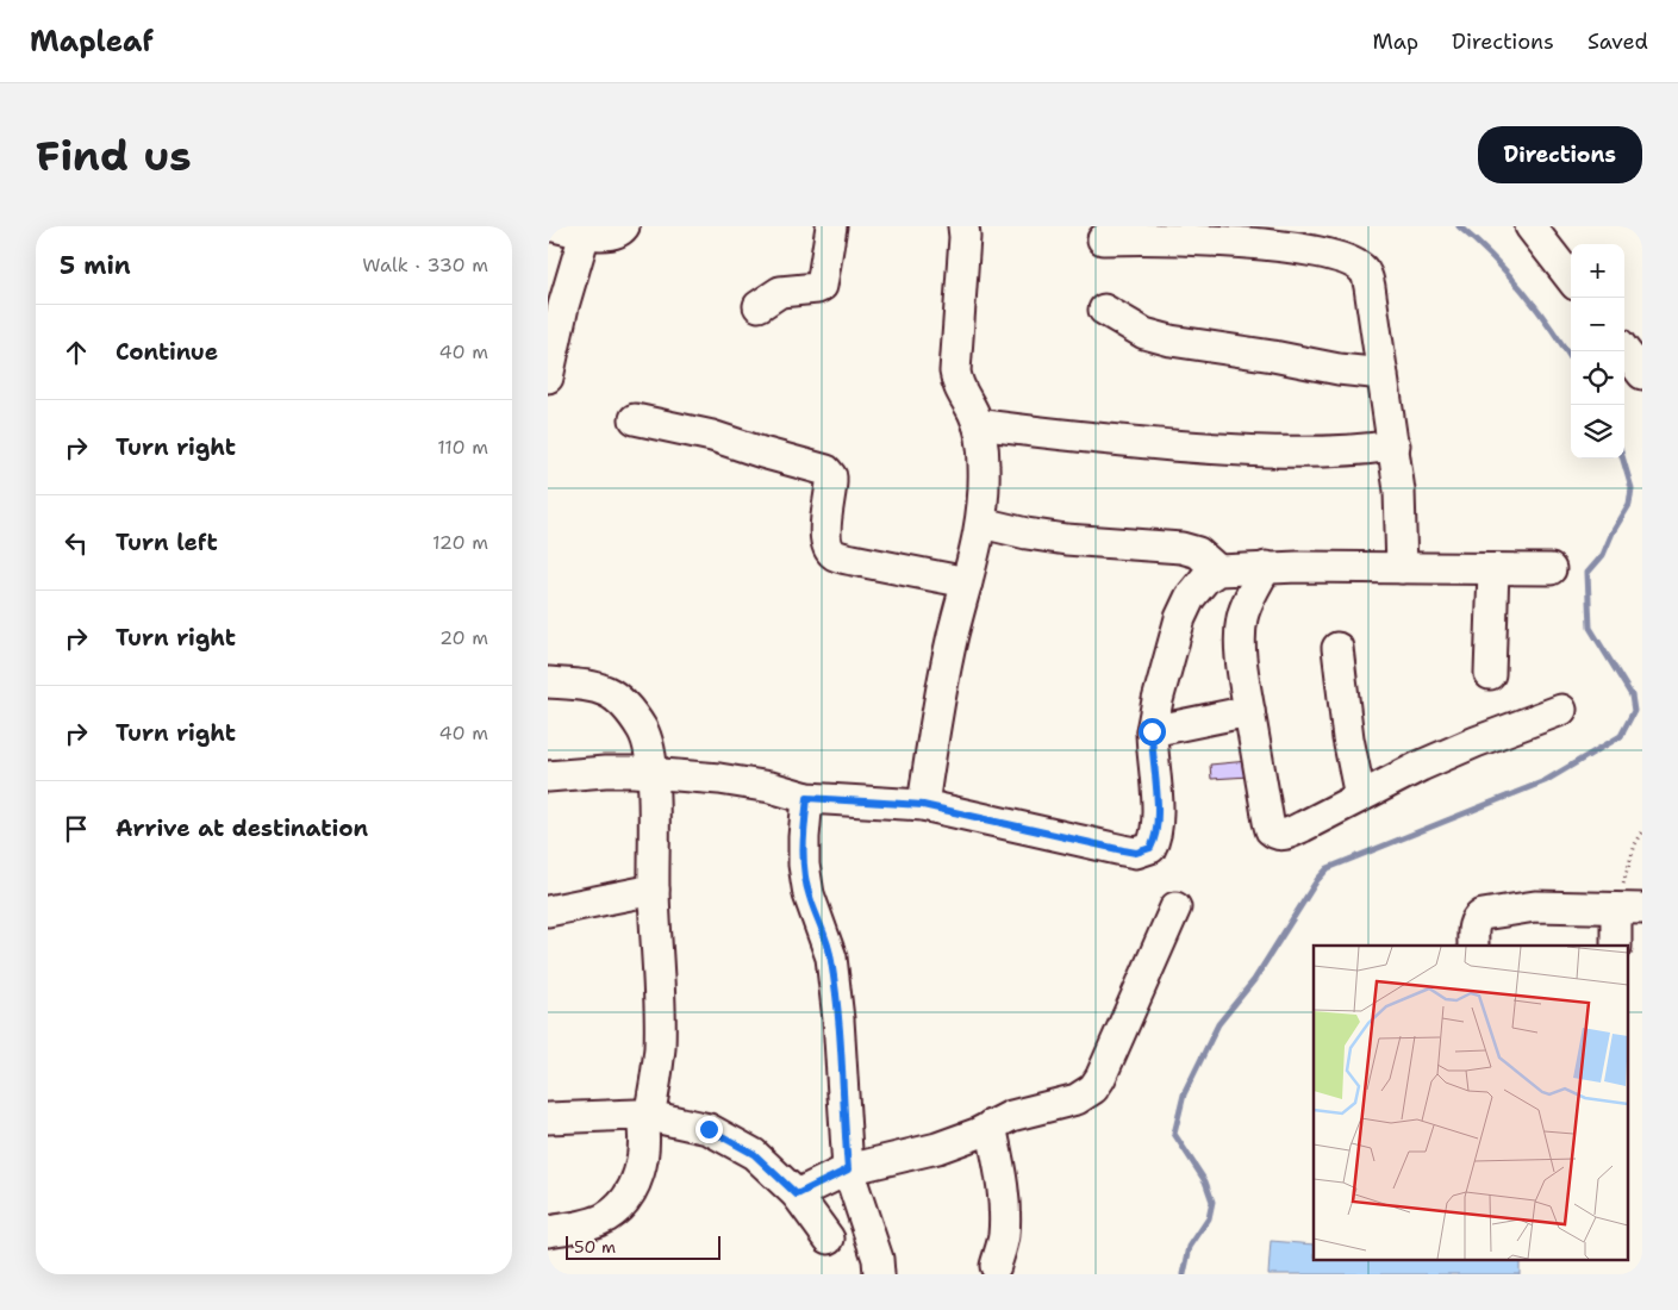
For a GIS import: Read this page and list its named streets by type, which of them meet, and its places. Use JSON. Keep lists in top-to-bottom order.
{
  "scale_bar": "50 m",
  "page": {
    "header": "Mapleaf",
    "nav": ["Map", "Directions", "Saved"],
    "buttons": "Directions",
    "title": "Find us",
    "heading": ["5 min", "Walk · 330 m"],
    "map_buttons": ["+", "−"],
    "list": [
      ["Continue", "40 m"],
      ["Turn right", "110 m"],
      ["Turn left", "120 m"],
      ["Turn right", "20 m"],
      ["Turn right", "40 m"],
      "Arrive at destination"
    ],
    "scale": "50 m"
  }
}
